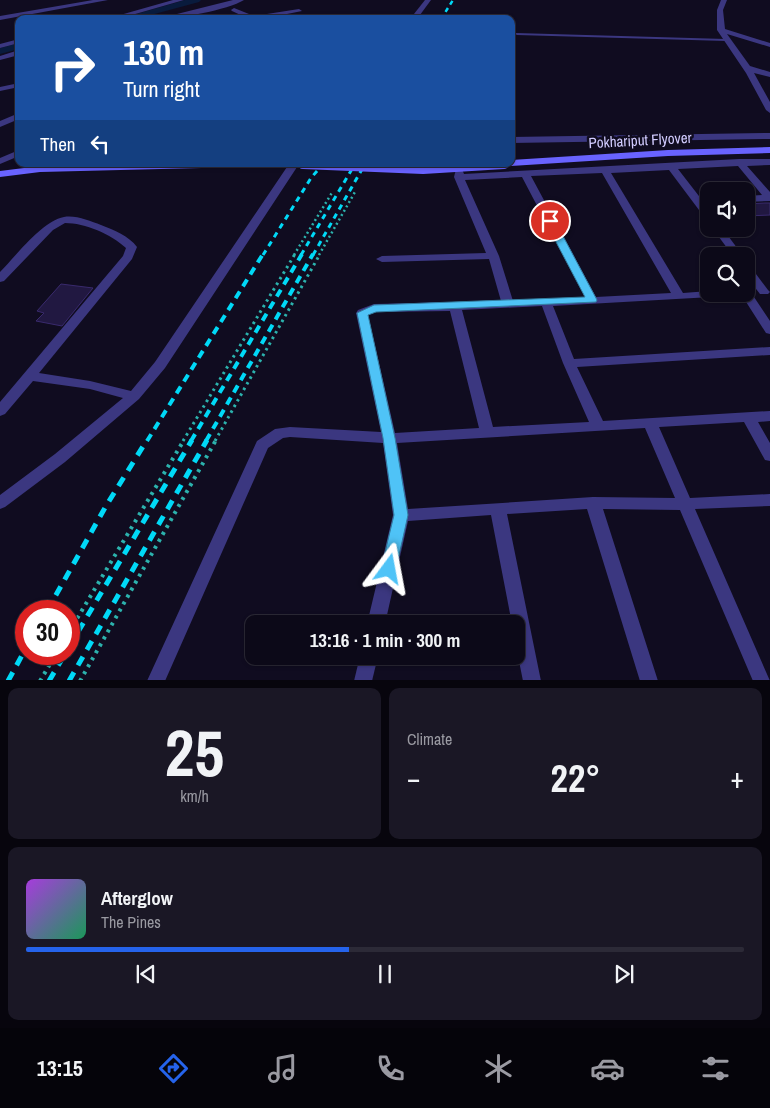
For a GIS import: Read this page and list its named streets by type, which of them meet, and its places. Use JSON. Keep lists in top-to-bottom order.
{
  "streets": {
    "main road": ["Pokhariput Flyover"]
  },
  "page": {
    "turn": ["130 m", "Turn right"],
    "then": "Then",
    "limit": "30",
    "trip": "13:16 · 1 min · 300 m",
    "tile": [
      ["25", "km/h"],
      "Climate"
    ],
    "heat": ["−", "22°", "+"],
    "song": ["Afterglow", "The Pines"],
    "tabs": "13:15"
  }
}
